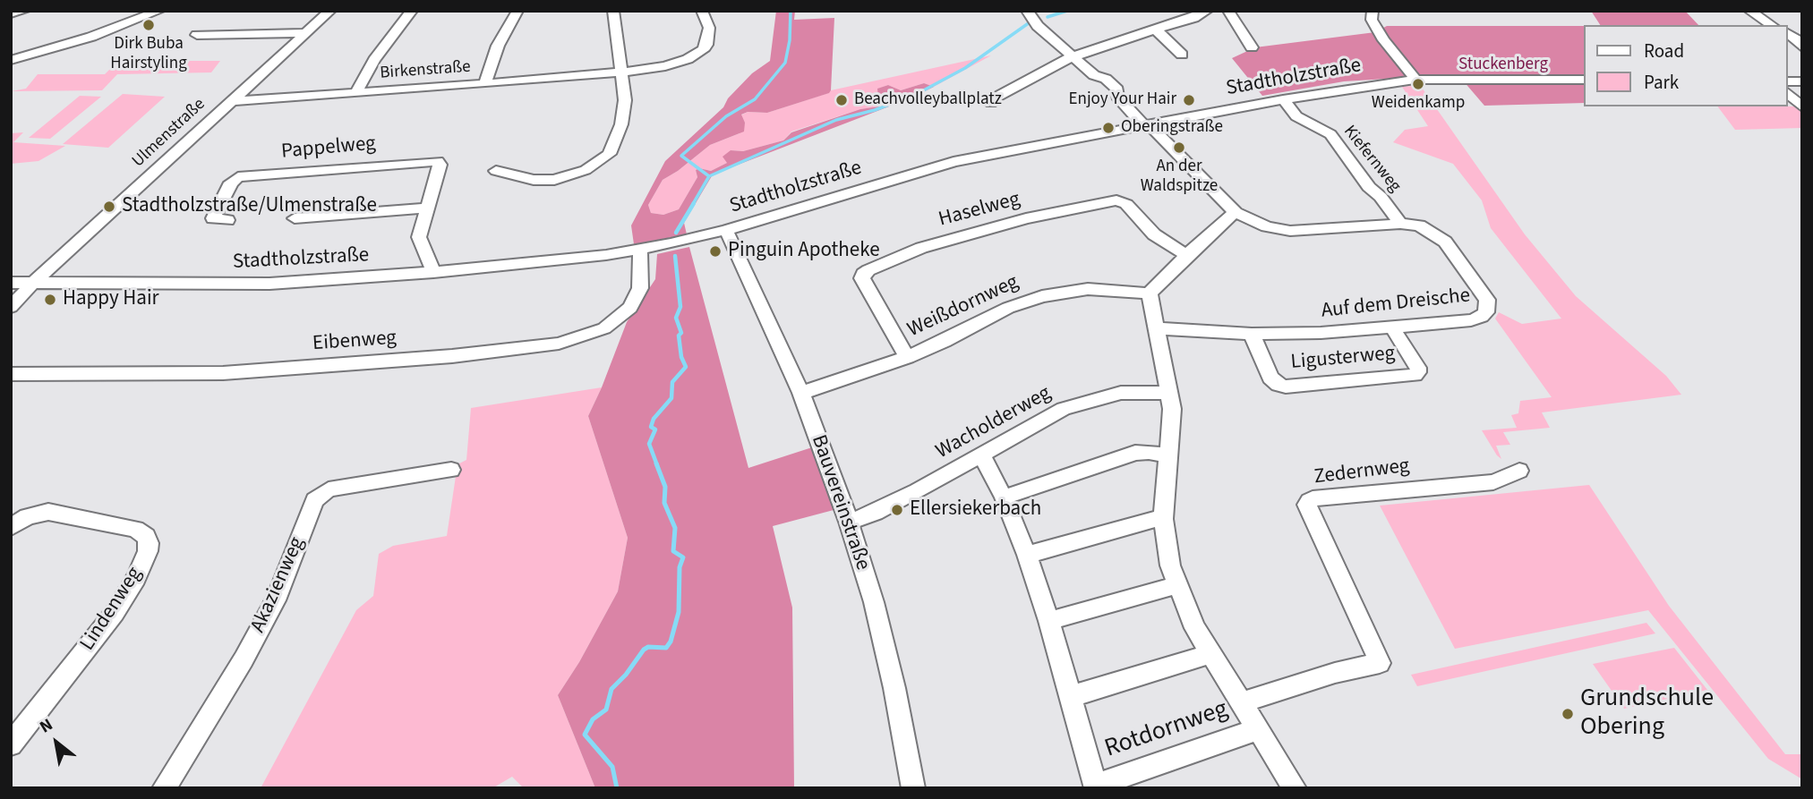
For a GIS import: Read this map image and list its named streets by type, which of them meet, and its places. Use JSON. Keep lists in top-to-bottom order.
{
  "streets": {
    "street": [
      "Birkenstraße",
      "Stadtholzstraße",
      "Ulmenstraße",
      "Pappelweg",
      "Kiefernweg",
      "Haselweg",
      "Auf dem Dreische",
      "Weißdornweg",
      "Eibenweg",
      "Ligusterweg",
      "Wacholderweg",
      "Zedernweg",
      "Bauvereinstraße",
      "Akazienweg",
      "Lindenweg",
      "Rotdornweg"
    ]
  },
  "crossings": [
    ["Birkenstraße", "Ulmenstraße"],
    ["Stadtholzstraße", "Ulmenstraße"],
    ["Stadtholzstraße", "Pappelweg"],
    ["Stadtholzstraße", "Kiefernweg"],
    ["Stadtholzstraße", "Eibenweg"],
    ["Stadtholzstraße", "Bauvereinstraße"],
    ["Kiefernweg", "Auf dem Dreische"],
    ["Haselweg", "Weißdornweg"],
    ["Auf dem Dreische", "Ligusterweg"],
    ["Weißdornweg", "Bauvereinstraße"],
    ["Wacholderweg", "Bauvereinstraße"],
    ["Wacholderweg", "Rotdornweg"]
  ],
  "parks": ["Stuckenberg"],
  "places": [
    "Dirk Buba Hairstyling",
    "Weidenkamp",
    "Beachvolleyballplatz",
    "Enjoy Your Hair",
    "Oberingstraße",
    "An der Waldspitze",
    "Stadtholzstraße/Ulmenstraße",
    "Pinguin Apotheke",
    "Happy Hair",
    "Ellersiekerbach",
    "Grundschule Obering"
  ],
  "legend": ["Road", "Park"],
  "north": "top left"
}
